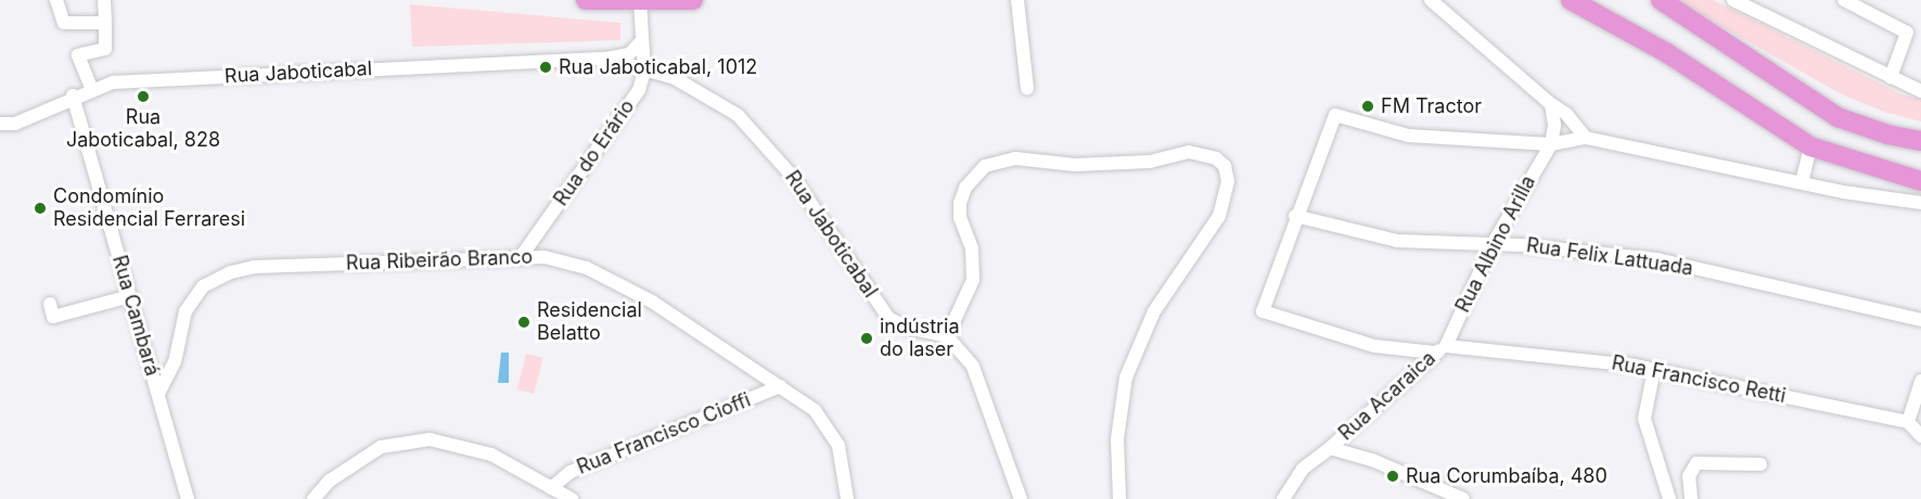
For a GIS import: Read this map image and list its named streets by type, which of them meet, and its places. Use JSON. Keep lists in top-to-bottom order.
{
  "streets": {
    "street": [
      "Rua Jaboticabal",
      "Rua do Erário",
      "Rua Albino Arilla",
      "Rua Felix Lattuada",
      "Rua Ribeirão Branco",
      "Rua Cambará",
      "Rua Francisco Retti",
      "Rua Acaraica",
      "Rua Francisco Cioffi"
    ]
  },
  "crossings": [
    ["Rua Jaboticabal", "Rua do Erário"],
    ["Rua Jaboticabal", "Rua Cambará"],
    ["Rua do Erário", "Rua Ribeirão Branco"],
    ["Rua Albino Arilla", "Rua Felix Lattuada"],
    ["Rua Albino Arilla", "Rua Francisco Retti"],
    ["Rua Albino Arilla", "Rua Acaraica"],
    ["Rua Felix Lattuada", "Rua Francisco Retti"],
    ["Rua Ribeirão Branco", "Rua Cambará"],
    ["Rua Ribeirão Branco", "Rua Francisco Cioffi"],
    ["Rua Francisco Retti", "Rua Acaraica"]
  ],
  "places": [
    "Rua Jaboticabal, 1012",
    "Rua Jaboticabal, 828",
    "FM Tractor",
    "Condomínio Residencial Ferraresi",
    "Residencial Belatto",
    "indústria do laser",
    "Rua Corumbaíba, 480"
  ]
}
